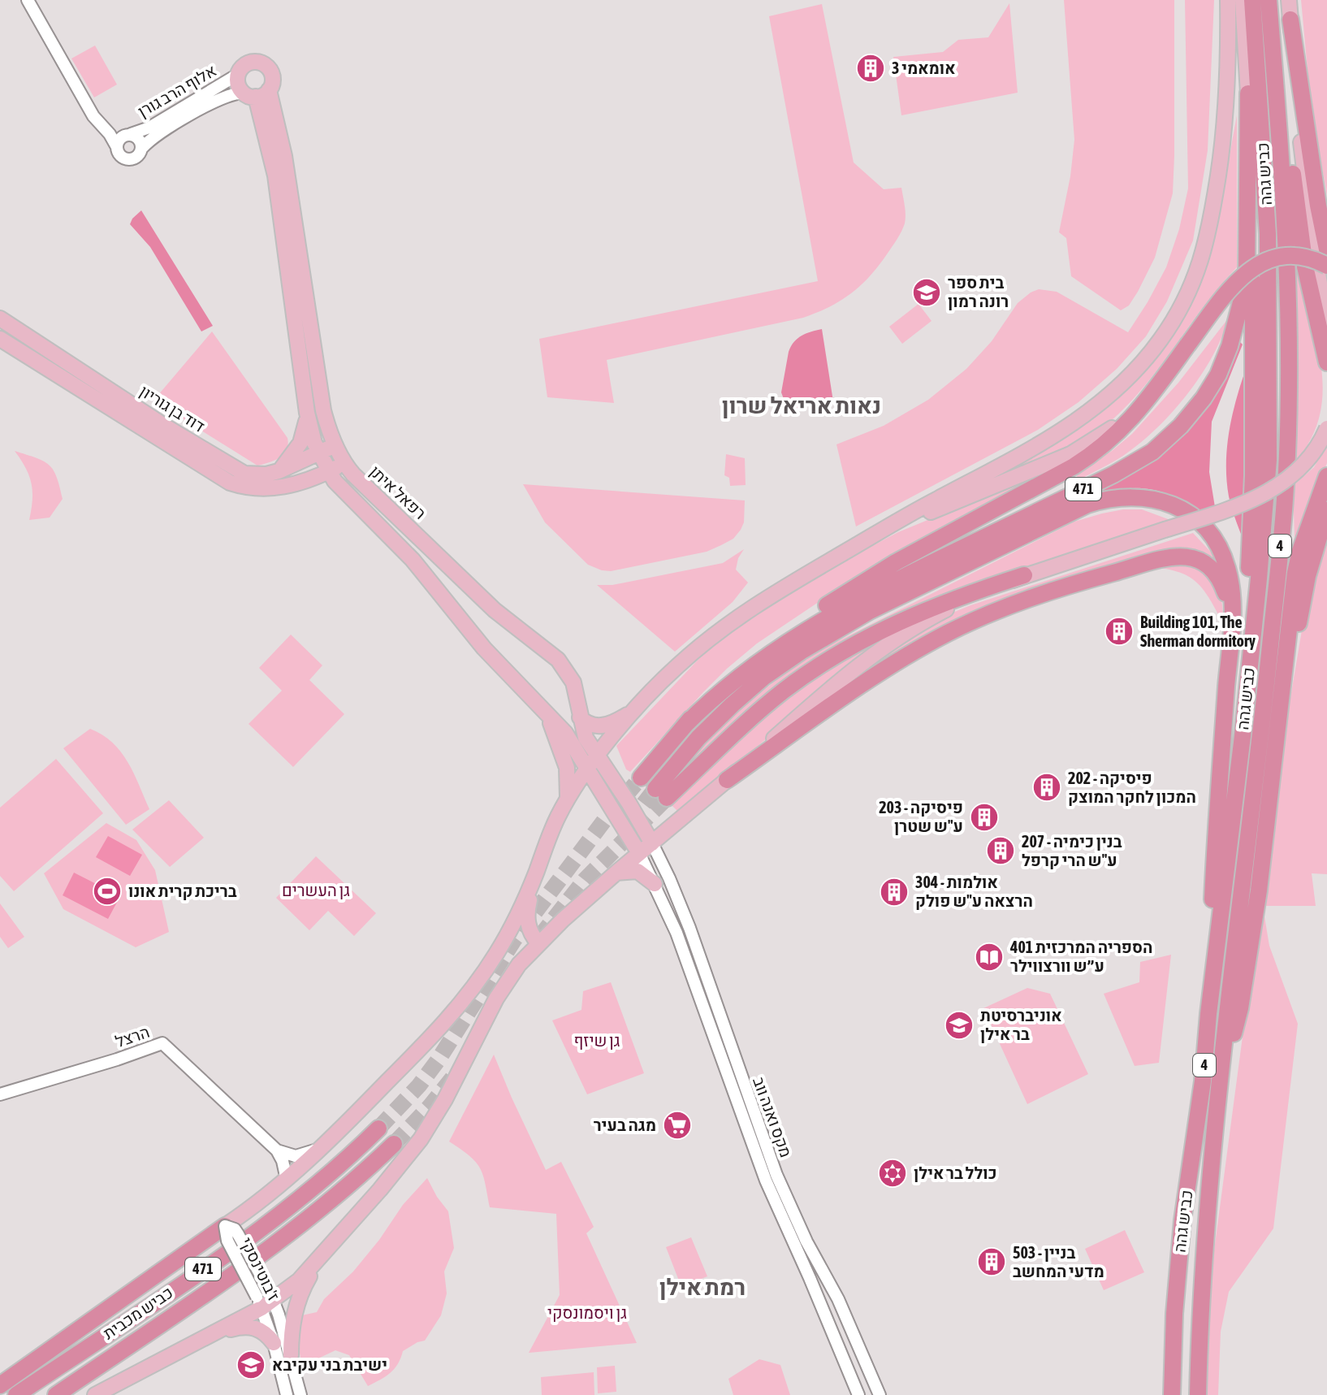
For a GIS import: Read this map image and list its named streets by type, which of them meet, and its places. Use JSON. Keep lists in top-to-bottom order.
{
  "streets": {
    "highway": [
      "כביש גהה",
      "471",
      "4",
      "כביש מכבית"
    ],
    "main road": ["דוד בן גוריון", "רפאל איתן"],
    "street": [
      "אלוף הרב גורן",
      "הרצל",
      "מקס ואנה ווב",
      "ז'בוטינסקי"
    ]
  },
  "crossings": [
    ["אלוף הרב גורן", "רפאל איתן"],
    ["דוד בן גוריון", "רפאל איתן"],
    ["רפאל איתן", "מקס ואנה ווב"]
  ],
  "districts": ["נאות אריאל שרון", "רמת אילן"],
  "parks": ["גן העשרים", "גן שיזף", "גן ויסמונסקי"],
  "places": {
    "building": [
      "אומאמי 3",
      "Building 101, The Sherman dormitory",
      "202 - פיסיקה המכון לחקר המוצק",
      "203 - פיסיקה ע\"ש שטרן",
      "207 - בנין כימיה ע\"ש הרי קרפל",
      "304 - אולמות הרצאה ע\"ש פולק",
      "503 - בניין מדעי המחשב"
    ],
    "school or university": ["בית ספר רונה רמון", "אוניברסיטת בר אילן", "ישיבת בני עקיבא"],
    "sports": ["בריכת קרית אונו"],
    "library": ["401 הספריה המרכזית ע״ש וורצווילר"],
    "supermarket": ["מגה בעיר"],
    "synagogue": ["כולל בר אילן"]
  }
}
